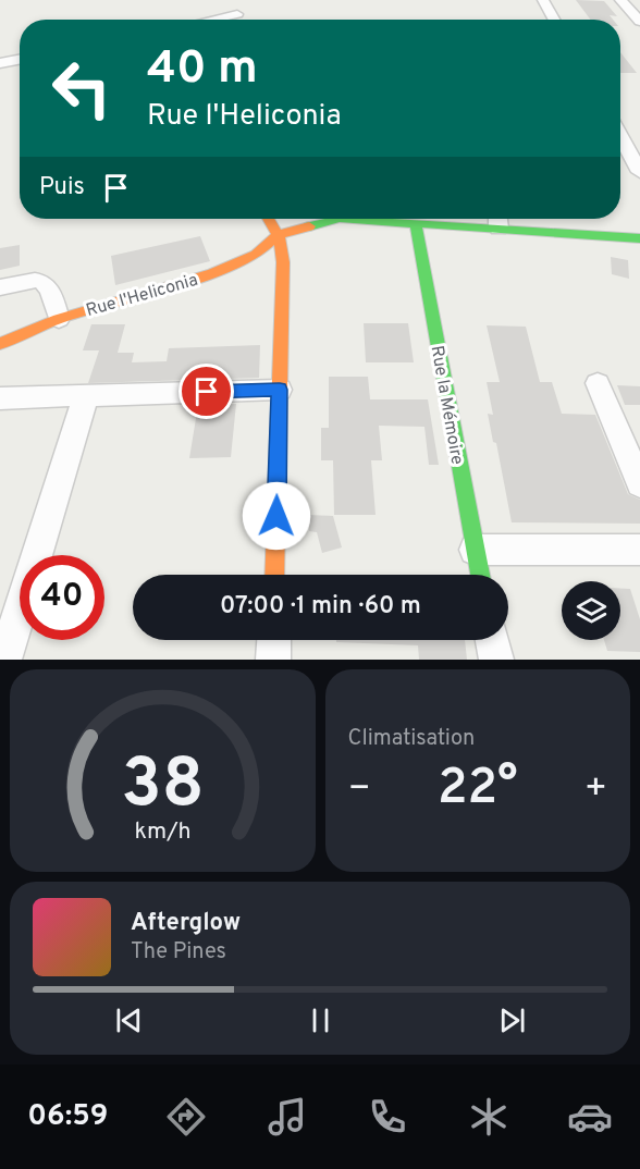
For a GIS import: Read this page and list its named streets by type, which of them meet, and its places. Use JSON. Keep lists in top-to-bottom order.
{
  "streets": {
    "street": ["Rue l'Heliconia", "Rue la Mémoire"]
  },
  "page": {
    "turn": ["40 m", "Rue l'Heliconia"],
    "then": "Puis",
    "limit": "40",
    "trip": "07:00 · 1 min · 60 m",
    "tile": "Climatisation",
    "heat": ["−", "22°", "+"],
    "song": ["Afterglow", "The Pines"],
    "tabs": "06:59",
    "gauge": ["38", "km/h"]
  }
}
